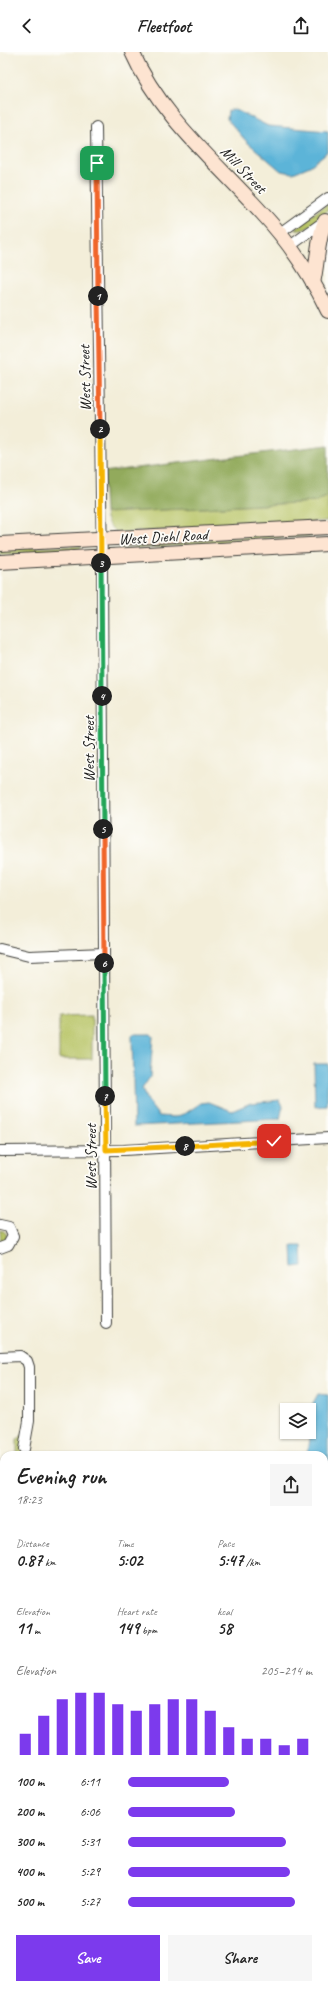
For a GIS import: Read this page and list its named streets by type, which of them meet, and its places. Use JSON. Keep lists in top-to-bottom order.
{
  "streets": {
    "street": ["Mill Street", "West Street", "West Diehl Road"]
  },
  "crossings": [
    ["West Street", "West Diehl Road"]
  ],
  "page": {
    "header": "Fleetfoot",
    "pins": [
      "1",
      "2",
      "3",
      "4",
      "5",
      "6",
      "7",
      "8"
    ],
    "heading": ["Evening run", "18:23"],
    "stats": [
      ["Distance", "0.87 km"],
      ["Time", "5:02"],
      ["Pace", "5:47 /km"],
      ["Elevation", "11 m"],
      ["Heart rate", "149 bpm"],
      ["kcal", "58"]
    ],
    "chart": ["Elevation", "205–214 m"],
    "list": [
      {
        "name": "100 m",
        "note": "6:11"
      },
      {
        "name": "200 m",
        "note": "6:06"
      },
      {
        "name": "300 m",
        "note": "5:31"
      },
      {
        "name": "400 m",
        "note": "5:29"
      },
      {
        "name": "500 m",
        "note": "5:27"
      }
    ],
    "buttons": ["Save", "Share"]
  }
}
